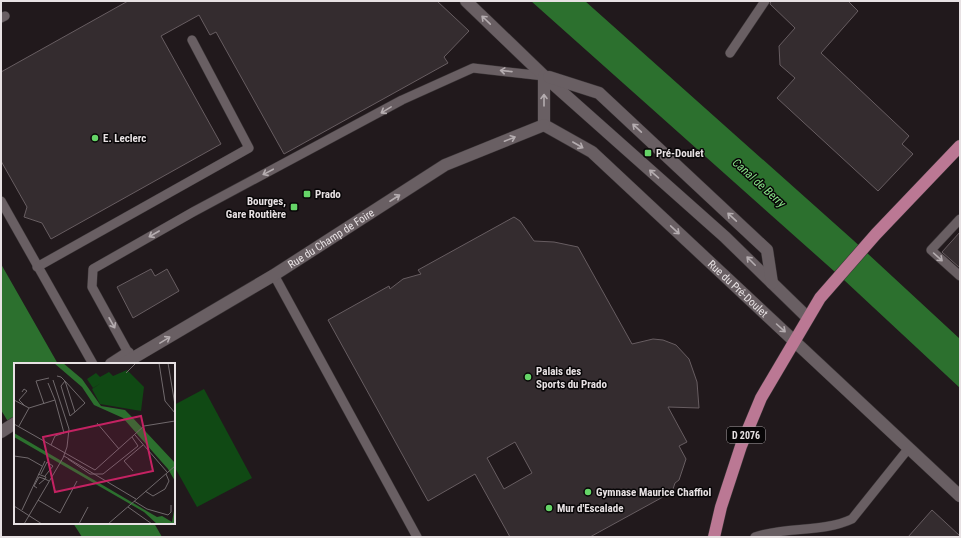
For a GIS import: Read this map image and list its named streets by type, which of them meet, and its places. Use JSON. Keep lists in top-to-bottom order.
{
  "streets": {
    "main road": ["D 2076"],
    "street": ["Rue du Champ de Foire", "Rue du Pré-Doulet"]
  },
  "crossings": [
    ["Rue du Champ de Foire", "Rue du Pré-Doulet"],
    ["Rue du Pré-Doulet", "D 2076"]
  ],
  "one_way": ["Rue du Champ de Foire"],
  "water": ["Canal de Berry"],
  "places": {
    "other": [
      "E. Leclerc",
      "Palais des Sports du Prado",
      "Gymnase Maurice Chaffiol",
      "Mur d'Escalade"
    ],
    "transit": ["Pré-Doulet", "Prado", "Bourges, Gare Routière"]
  }
}
